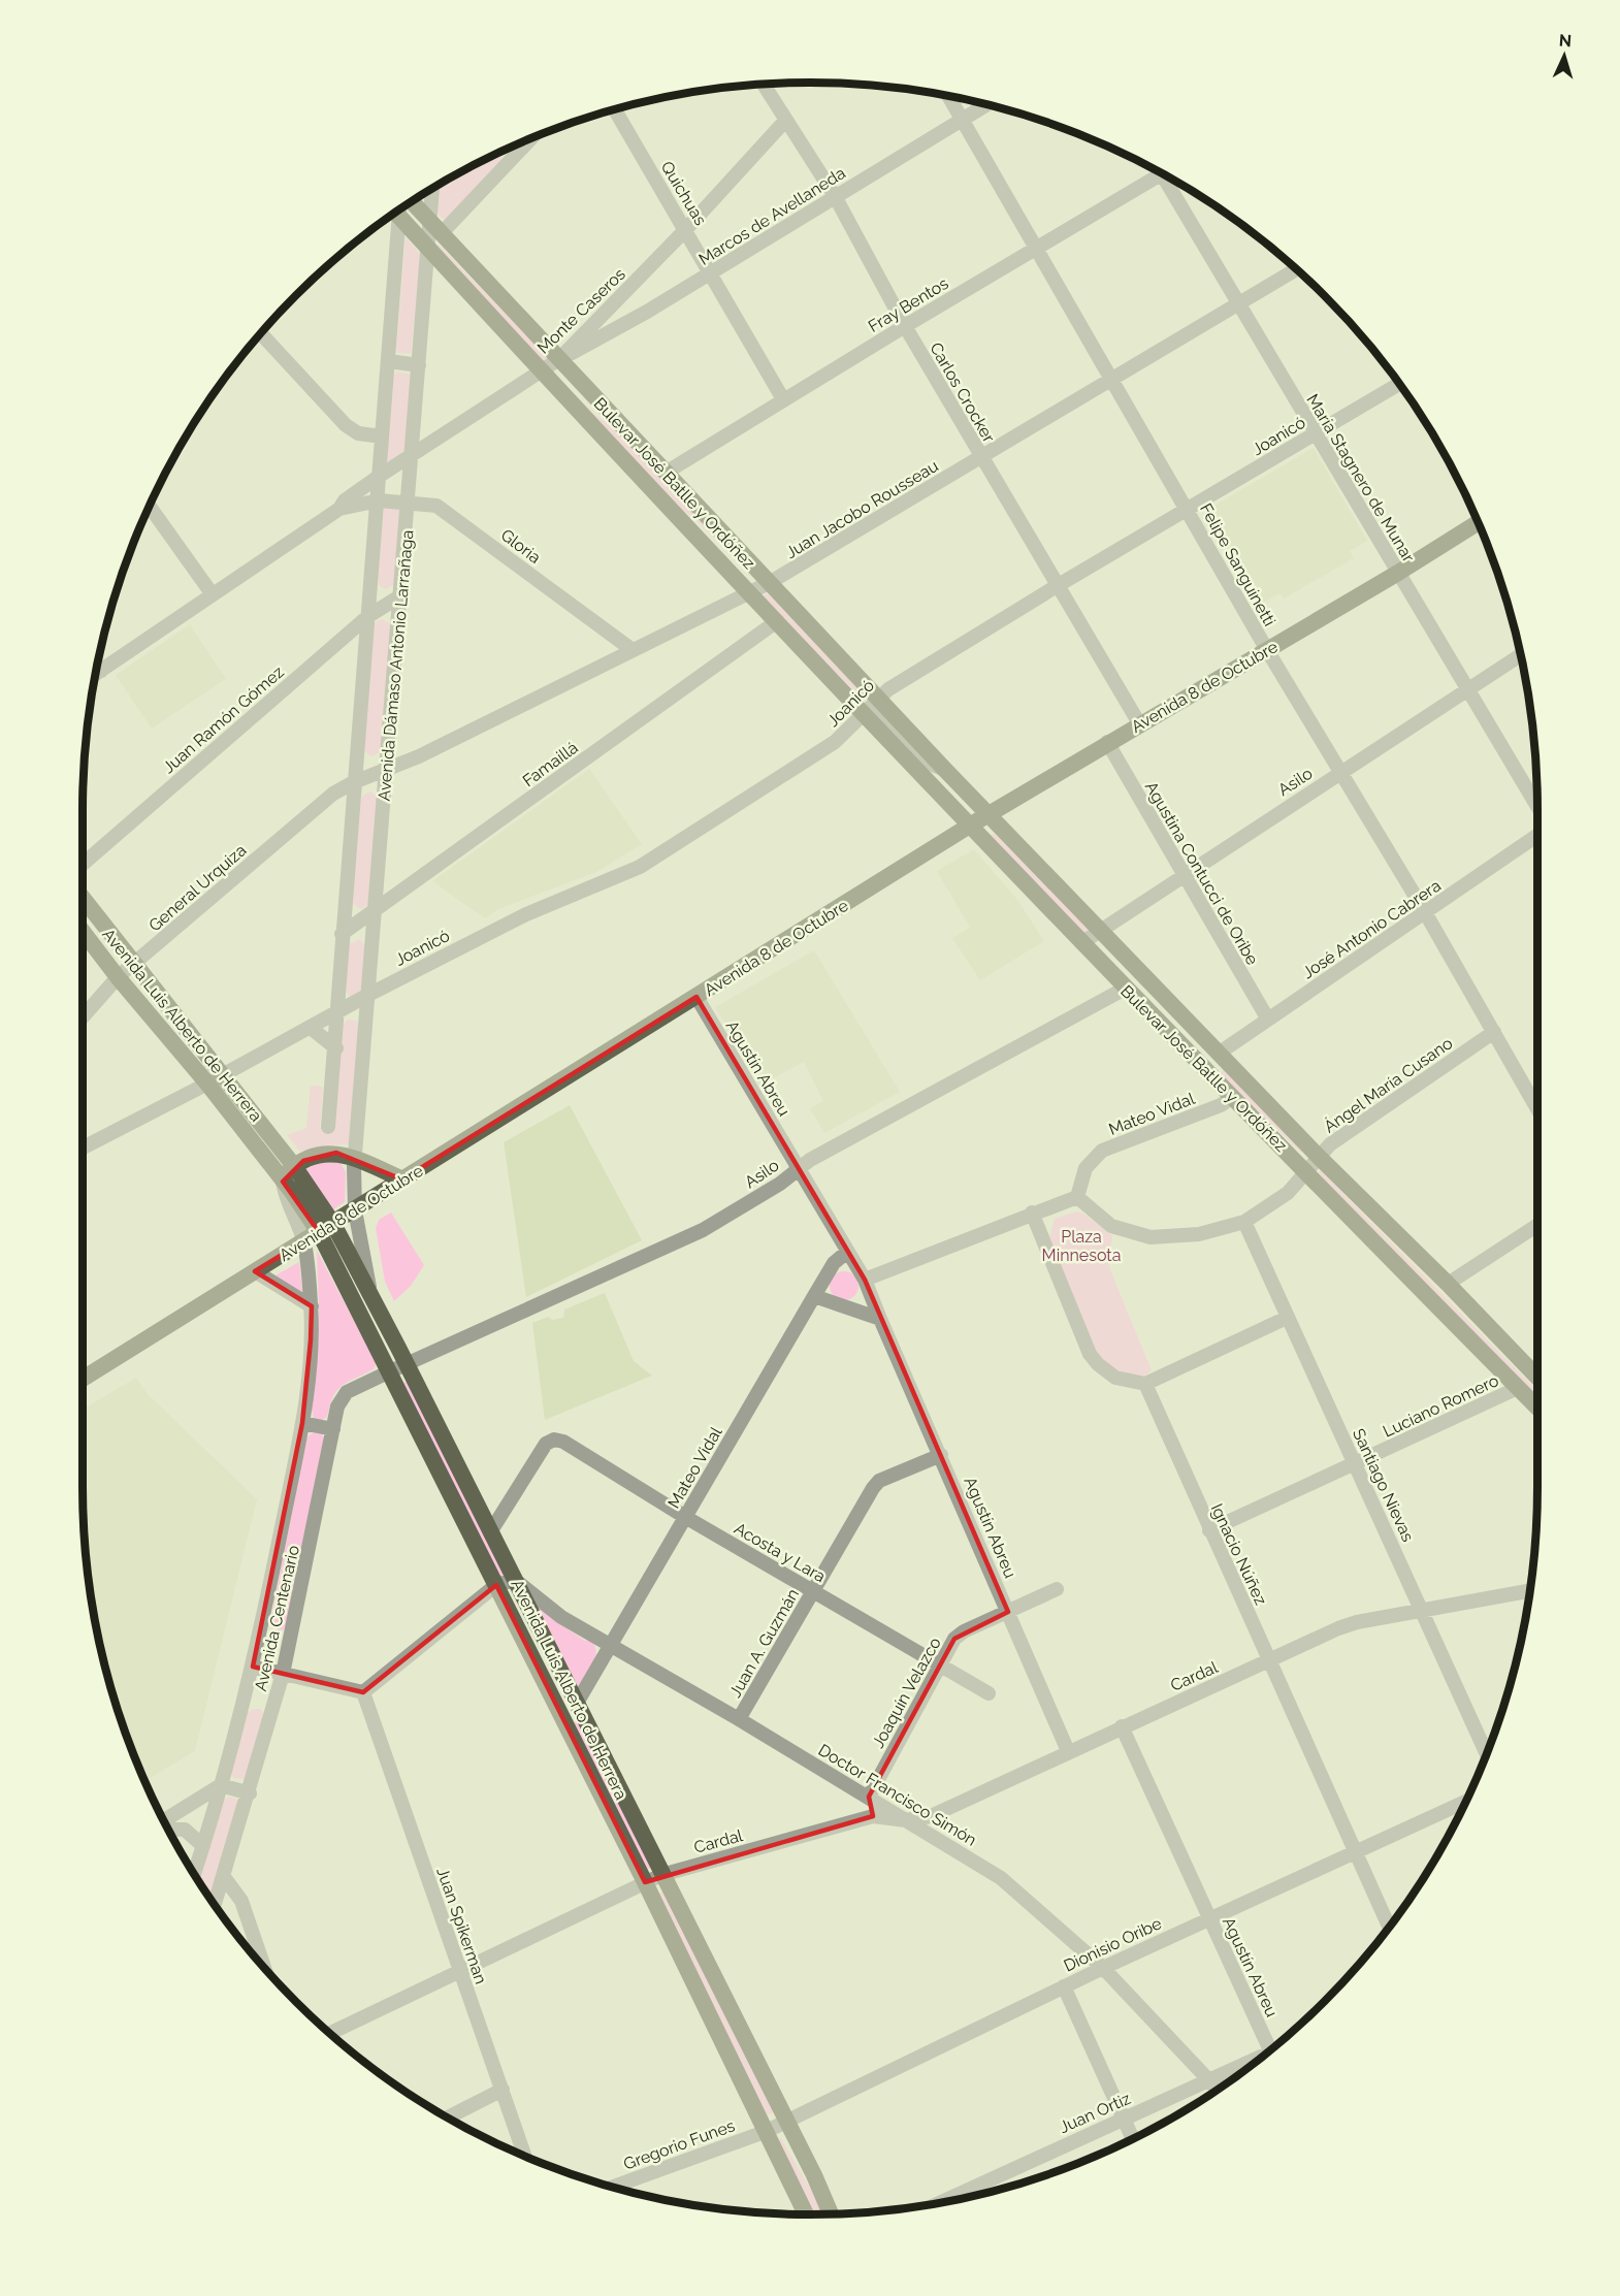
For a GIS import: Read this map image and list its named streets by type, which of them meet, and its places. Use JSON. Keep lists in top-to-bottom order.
{
  "streets": {
    "main road": ["Bulevar José Batlle y Ordóñez", "Avenida 8 de Octubre", "Avenida Luis Alberto de Herrera"],
    "street": [
      "Quichuas",
      "Marcos de Avellaneda",
      "Fray Bentos",
      "Monte Caseros",
      "Carlos Crocker",
      "Joanicó",
      "María Stagnero de Munar",
      "Juan Jacobo Rousseau",
      "Gloria",
      "Felipe Sanguinetti",
      "Avenida Dámaso Antonio Larrañaga",
      "Juan Ramón Gómez",
      "Famaillá",
      "Asilo",
      "Agustina Contucci de Oribe",
      "General Urquiza",
      "José Antonio Cabrera",
      "Agustín Abreu",
      "Ángel María Cusano",
      "Mateo Vidal",
      "Luciano Romero",
      "Santiago Nievas",
      "Acosta y Lara",
      "Ignacio Núñez",
      "Avenida Centenario",
      "Juan A. Guzmán",
      "Cardal",
      "Joaquín Velazco",
      "Doctor Francisco Simón",
      "Juan Spikerman",
      "Dionisio Oribe",
      "Juan Ortiz",
      "Gregorio Funes"
    ]
  },
  "crossings": [
    ["Quichuas", "Marcos de Avellaneda"],
    ["Quichuas", "Fray Bentos"],
    ["Quichuas", "Monte Caseros"],
    ["Marcos de Avellaneda", "Monte Caseros"],
    ["Marcos de Avellaneda", "Carlos Crocker"],
    ["Marcos de Avellaneda", "Bulevar José Batlle y Ordóñez"],
    ["Marcos de Avellaneda", "Felipe Sanguinetti"],
    ["Fray Bentos", "Carlos Crocker"],
    ["Fray Bentos", "Bulevar José Batlle y Ordóñez"],
    ["Fray Bentos", "Felipe Sanguinetti"],
    ["Monte Caseros", "Carlos Crocker"],
    ["Monte Caseros", "Bulevar José Batlle y Ordóñez"],
    ["Monte Caseros", "Gloria"],
    ["Monte Caseros", "Avenida Dámaso Antonio Larrañaga"],
    ["Carlos Crocker", "Joanicó"],
    ["Carlos Crocker", "Juan Jacobo Rousseau"],
    ["Carlos Crocker", "Avenida 8 de Octubre"],
    ["Joanicó", "María Stagnero de Munar"],
    ["Joanicó", "Bulevar José Batlle y Ordóñez"],
    ["Joanicó", "Felipe Sanguinetti"],
    ["Joanicó", "Avenida Dámaso Antonio Larrañaga"],
    ["Joanicó", "Avenida Luis Alberto de Herrera"],
    ["María Stagnero de Munar", "Juan Jacobo Rousseau"],
    ["María Stagnero de Munar", "Avenida 8 de Octubre"],
    ["María Stagnero de Munar", "Asilo"],
    ["Bulevar José Batlle y Ordóñez", "Juan Jacobo Rousseau"],
    ["Bulevar José Batlle y Ordóñez", "Avenida Dámaso Antonio Larrañaga"],
    ["Bulevar José Batlle y Ordóñez", "Avenida 8 de Octubre"],
    ["Bulevar José Batlle y Ordóñez", "Famaillá"],
    ["Bulevar José Batlle y Ordóñez", "Asilo"],
    ["Bulevar José Batlle y Ordóñez", "José Antonio Cabrera"],
    ["Bulevar José Batlle y Ordóñez", "Ángel María Cusano"],
    ["Bulevar José Batlle y Ordóñez", "Mateo Vidal"],
    ["Bulevar José Batlle y Ordóñez", "Luciano Romero"],
    ["Juan Jacobo Rousseau", "Gloria"],
    ["Juan Jacobo Rousseau", "Felipe Sanguinetti"],
    ["Juan Jacobo Rousseau", "Avenida Dámaso Antonio Larrañaga"],
    ["Juan Jacobo Rousseau", "General Urquiza"],
    ["Gloria", "Avenida Dámaso Antonio Larrañaga"],
    ["Felipe Sanguinetti", "Avenida 8 de Octubre"],
    ["Felipe Sanguinetti", "Asilo"],
    ["Felipe Sanguinetti", "José Antonio Cabrera"],
    ["Felipe Sanguinetti", "Ángel María Cusano"],
    ["Avenida Dámaso Antonio Larrañaga", "Avenida 8 de Octubre"],
    ["Avenida Dámaso Antonio Larrañaga", "Juan Ramón Gómez"],
    ["Avenida Dámaso Antonio Larrañaga", "Famaillá"],
    ["Avenida Dámaso Antonio Larrañaga", "General Urquiza"],
    ["Avenida Dámaso Antonio Larrañaga", "Avenida Luis Alberto de Herrera"],
    ["Avenida 8 de Octubre", "Agustina Contucci de Oribe"],
    ["Avenida 8 de Octubre", "Avenida Luis Alberto de Herrera"],
    ["Avenida 8 de Octubre", "Agustín Abreu"],
    ["Avenida 8 de Octubre", "Avenida Centenario"],
    ["Asilo", "Agustina Contucci de Oribe"],
    ["Asilo", "Avenida Luis Alberto de Herrera"],
    ["Asilo", "Agustín Abreu"],
    ["Asilo", "Avenida Centenario"],
    ["Agustina Contucci de Oribe", "José Antonio Cabrera"],
    ["General Urquiza", "Avenida Luis Alberto de Herrera"],
    ["Avenida Luis Alberto de Herrera", "Mateo Vidal"],
    ["Avenida Luis Alberto de Herrera", "Acosta y Lara"],
    ["Avenida Luis Alberto de Herrera", "Avenida Centenario"],
    ["Avenida Luis Alberto de Herrera", "Cardal"],
    ["Avenida Luis Alberto de Herrera", "Doctor Francisco Simón"],
    ["Avenida Luis Alberto de Herrera", "Dionisio Oribe"],
    ["Avenida Luis Alberto de Herrera", "Gregorio Funes"],
    ["Agustín Abreu", "Mateo Vidal"],
    ["Agustín Abreu", "Juan A. Guzmán"],
    ["Agustín Abreu", "Cardal"],
    ["Agustín Abreu", "Joaquín Velazco"],
    ["Agustín Abreu", "Dionisio Oribe"],
    ["Ángel María Cusano", "Mateo Vidal"],
    ["Ángel María Cusano", "Santiago Nievas"],
    ["Mateo Vidal", "Acosta y Lara"],
    ["Mateo Vidal", "Doctor Francisco Simón"],
    ["Luciano Romero", "Santiago Nievas"],
    ["Luciano Romero", "Ignacio Núñez"],
    ["Santiago Nievas", "Cardal"],
    ["Acosta y Lara", "Juan A. Guzmán"],
    ["Acosta y Lara", "Joaquín Velazco"],
    ["Ignacio Núñez", "Cardal"],
    ["Ignacio Núñez", "Dionisio Oribe"],
    ["Juan A. Guzmán", "Doctor Francisco Simón"],
    ["Cardal", "Doctor Francisco Simón"],
    ["Cardal", "Juan Spikerman"],
    ["Joaquín Velazco", "Doctor Francisco Simón"],
    ["Doctor Francisco Simón", "Dionisio Oribe"],
    ["Doctor Francisco Simón", "Juan Ortiz"],
    ["Dionisio Oribe", "Gregorio Funes"]
  ],
  "parks": ["Plaza Minnesota"],
  "north": "top"
}
